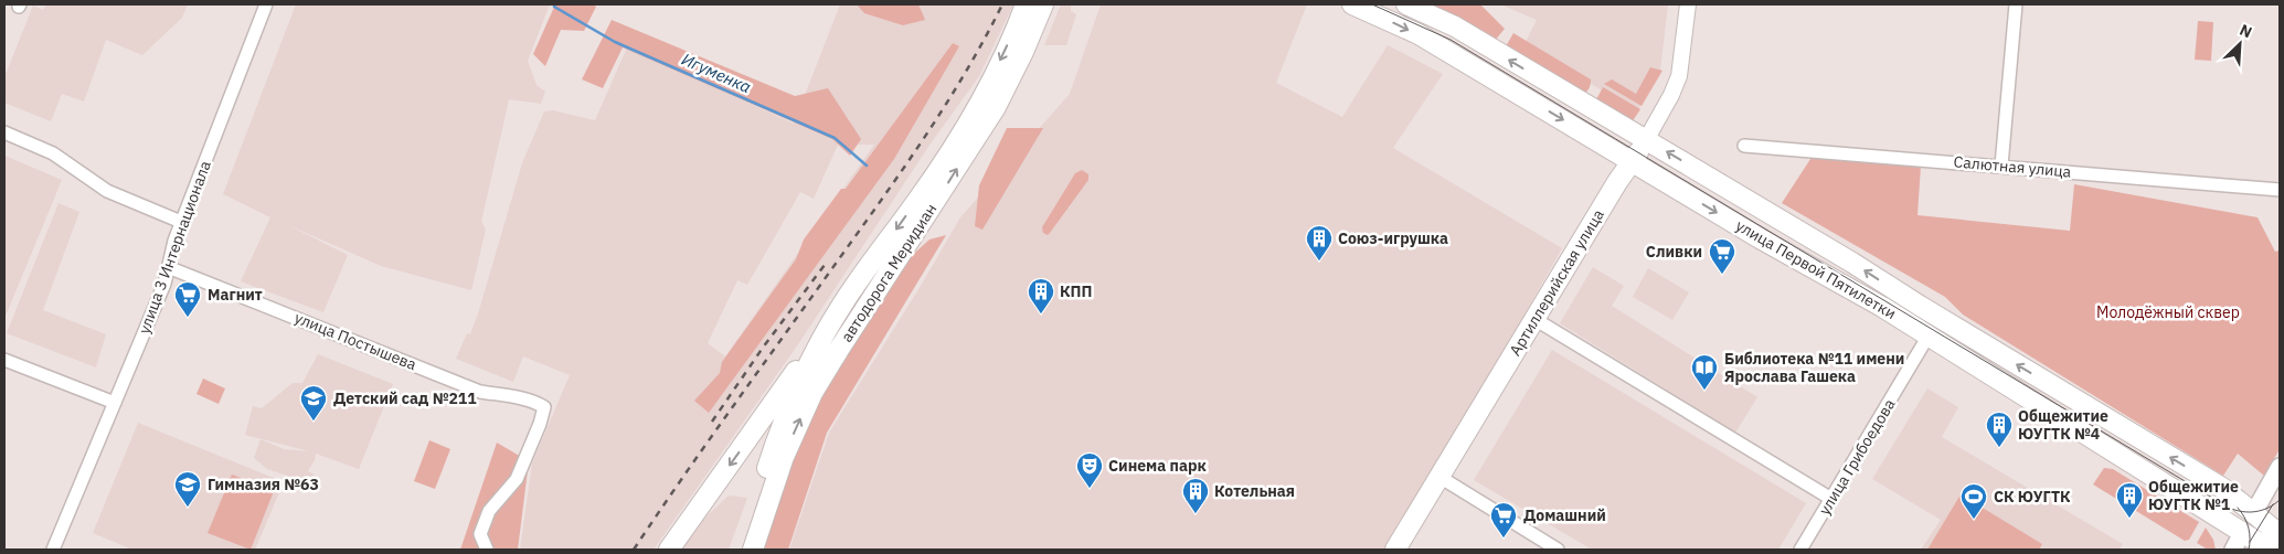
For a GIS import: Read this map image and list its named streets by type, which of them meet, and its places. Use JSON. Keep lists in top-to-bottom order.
{
  "streets": {
    "main road": ["улица Первой Пятилетки", "автодорога Меридиан", "Артиллерийская улица"],
    "street": [
      "Салютная улица",
      "улица 3 Интернационала",
      "улица Постышева",
      "улица Грибоедова"
    ]
  },
  "crossings": [
    ["улица 3 Интернационала", "улица Постышева"],
    ["улица Первой Пятилетки", "Артиллерийская улица"],
    ["улица Первой Пятилетки", "улица Грибоедова"]
  ],
  "water": ["Игуменка"],
  "parks": ["Молодёжный сквер"],
  "places": {
    "building": [
      "Союз-игрушка",
      "КПП",
      "Общежитие ЮУГТК №4",
      "Котельная",
      "Общежитие ЮУГТК №1"
    ],
    "supermarket": ["Сливки", "Магнит", "Домашний"],
    "library": ["Библиотека №11 имени Ярослава Гашека"],
    "school or university": ["Детский сад №211", "Гимназия №63"],
    "theatre": ["Синема парк"],
    "sports": ["СК ЮУГТК"]
  },
  "north": "top right"
}
